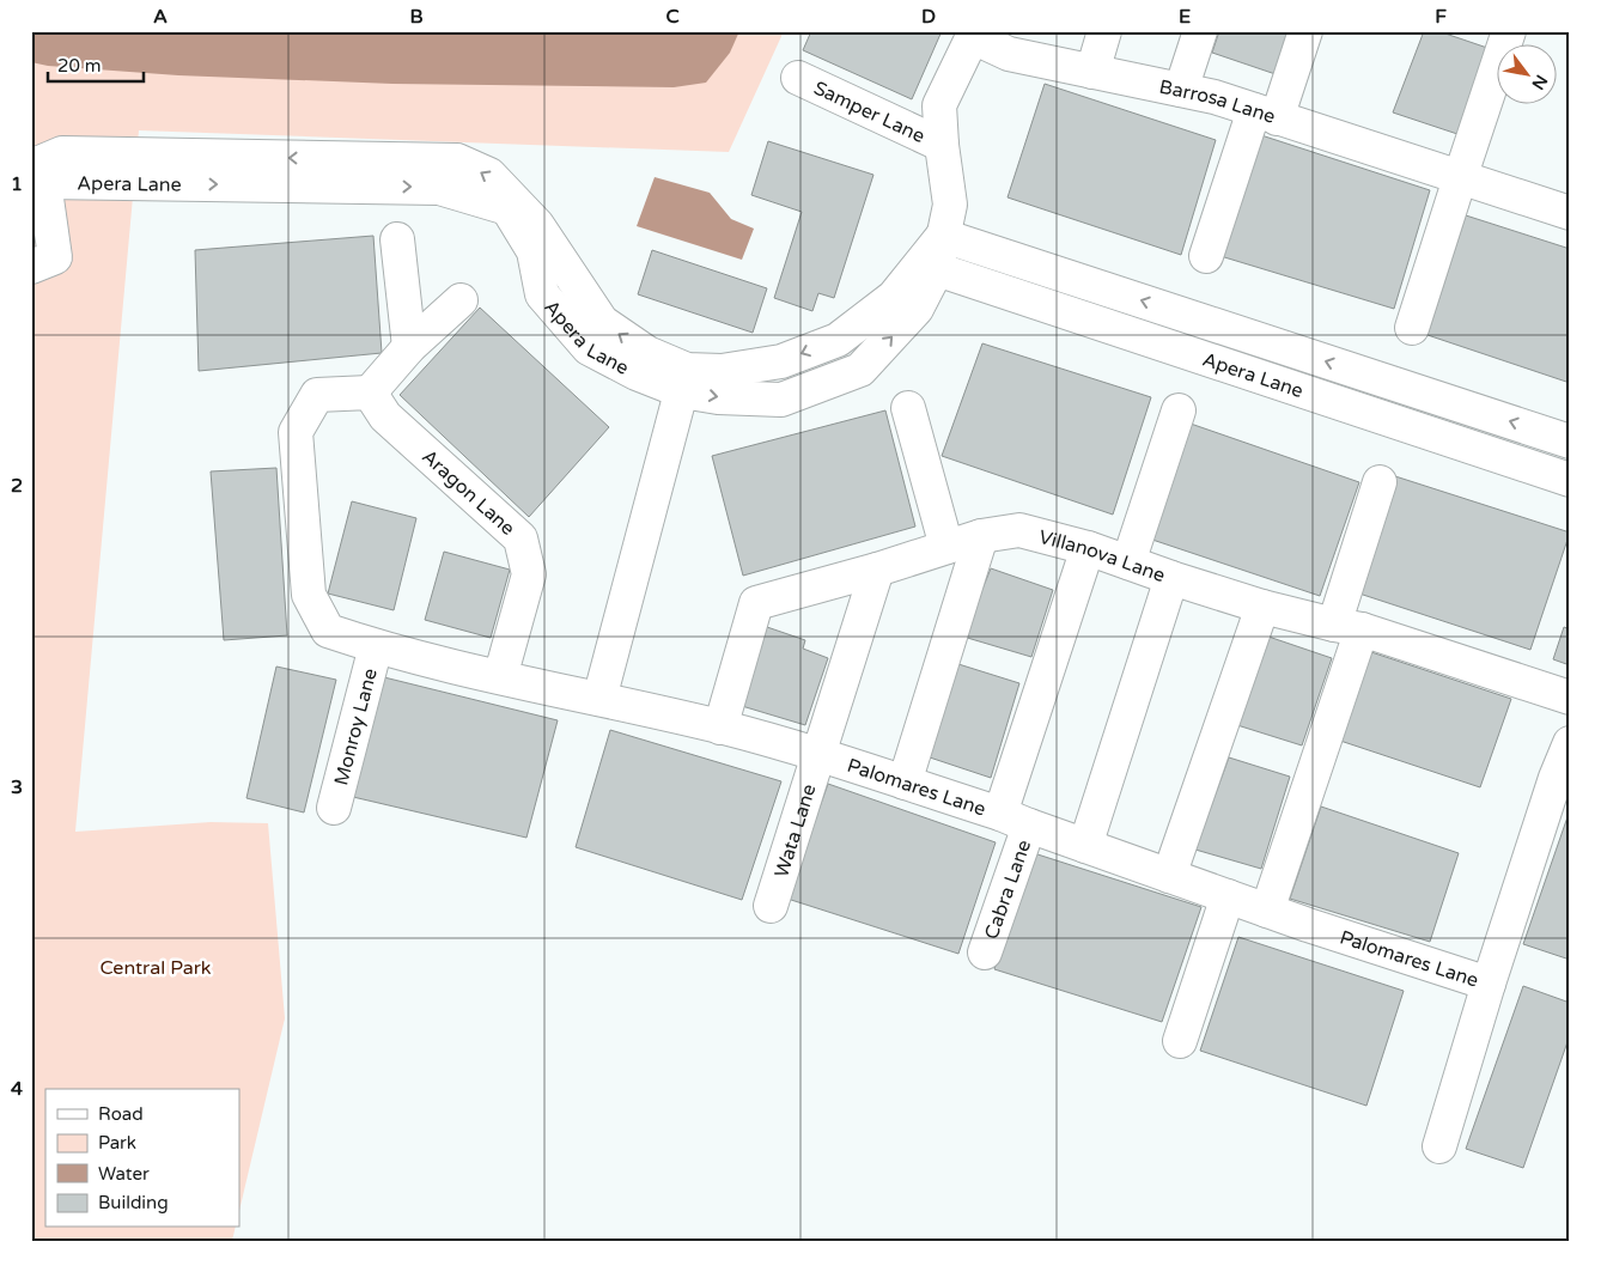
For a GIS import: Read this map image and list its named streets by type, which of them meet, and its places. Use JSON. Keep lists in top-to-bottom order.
{
  "streets": {
    "street": [
      "Barrosa Lane",
      "Samper Lane",
      "Apera Lane",
      "Aragon Lane",
      "Villanova Lane",
      "Monroy Lane",
      "Palomares Lane",
      "Wata Lane",
      "Cabra Lane"
    ]
  },
  "crossings": [
    ["Aragon Lane", "Palomares Lane"],
    ["Villanova Lane", "Palomares Lane"],
    ["Villanova Lane", "Wata Lane"],
    ["Villanova Lane", "Cabra Lane"],
    ["Monroy Lane", "Palomares Lane"],
    ["Palomares Lane", "Wata Lane"],
    ["Palomares Lane", "Cabra Lane"]
  ],
  "parks": ["Central Park"],
  "legend": [
    "Road",
    "Park",
    "Water",
    "Building"
  ],
  "scale_bar": "20 m",
  "north": "bottom right",
  "grid": {
    "columns": [
      "A",
      "B",
      "C",
      "D",
      "E",
      "F"
    ],
    "rows": [
      "1",
      "2",
      "3",
      "4"
    ]
  }
}
